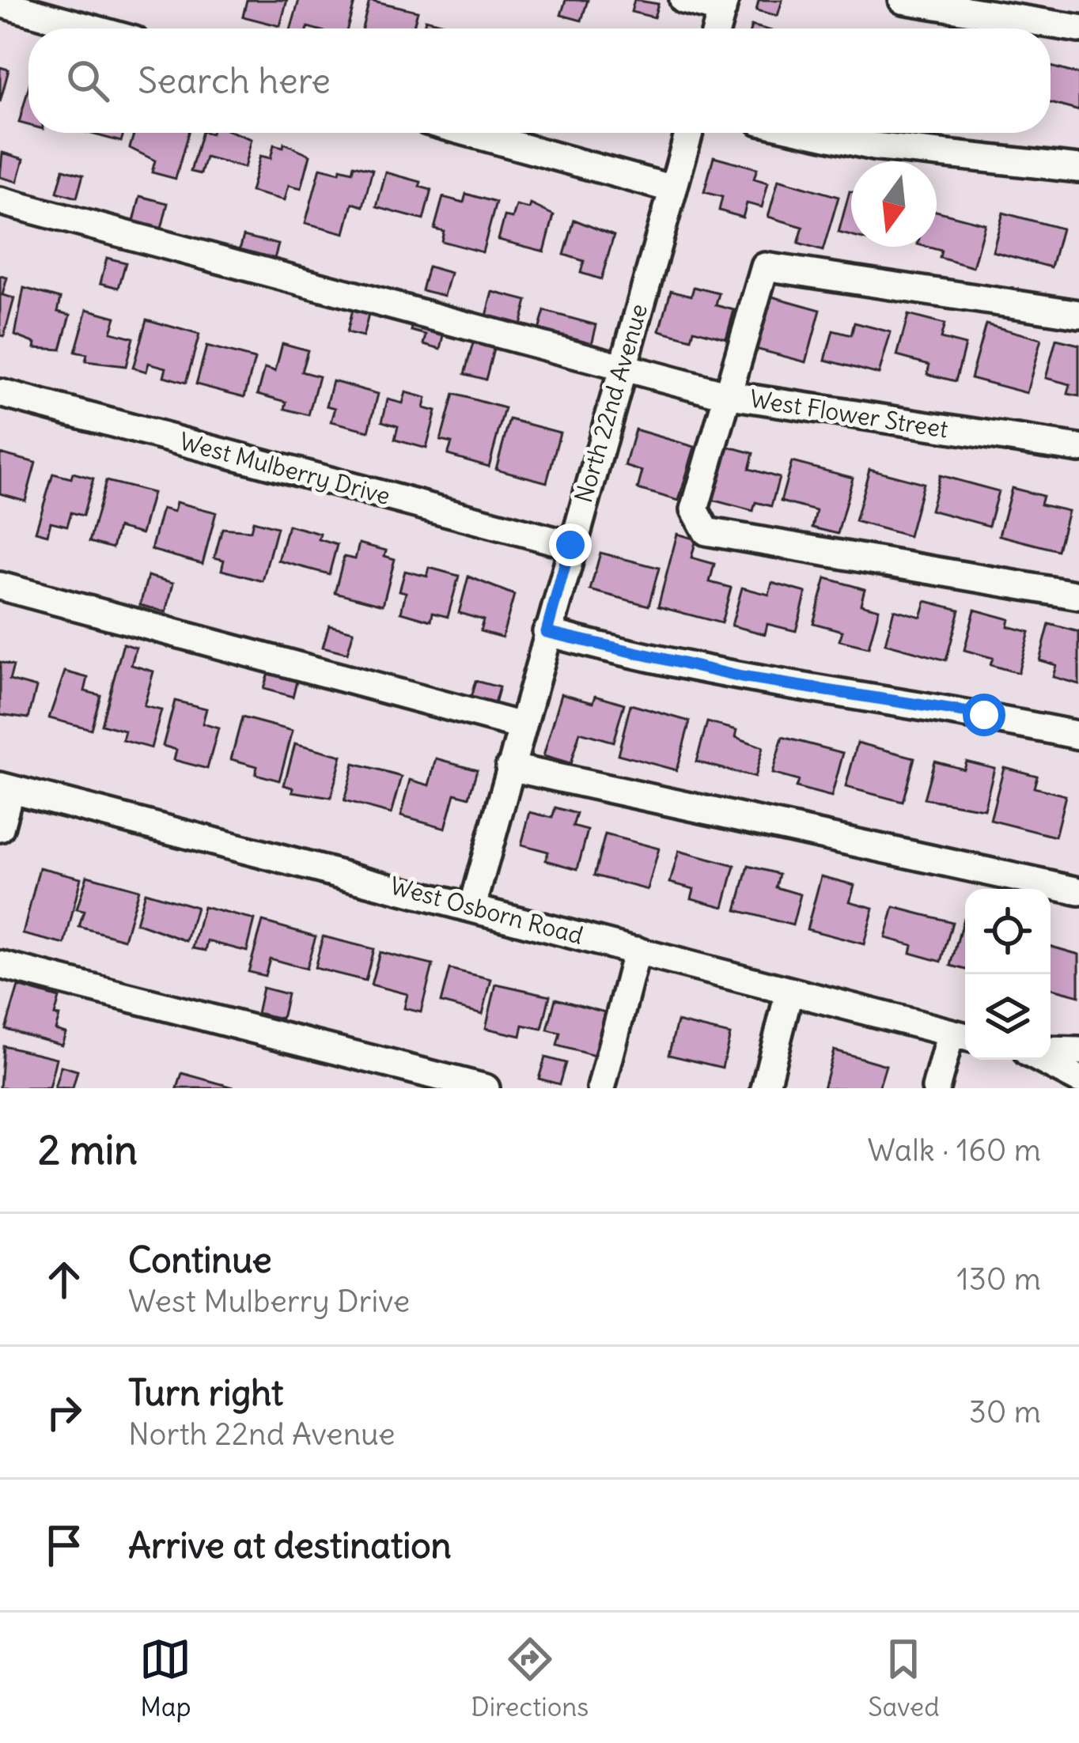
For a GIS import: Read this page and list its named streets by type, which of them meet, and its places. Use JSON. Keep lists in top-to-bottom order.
{
  "streets": {
    "street": [
      "North 22nd Avenue",
      "West Flower Street",
      "West Mulberry Drive",
      "West Osborn Road"
    ]
  },
  "crossings": [
    ["North 22nd Avenue", "West Flower Street"],
    ["North 22nd Avenue", "West Mulberry Drive"],
    ["North 22nd Avenue", "West Osborn Road"]
  ],
  "north": "bottom",
  "page": {
    "search": "Search here",
    "heading": ["2 min", "Walk · 160 m"],
    "list": [
      ["Continue", "West Mulberry Drive", "130 m"],
      ["Turn right", "North 22nd Avenue", "30 m"],
      "Arrive at destination"
    ],
    "nav": ["Map", "Directions", "Saved"]
  }
}
